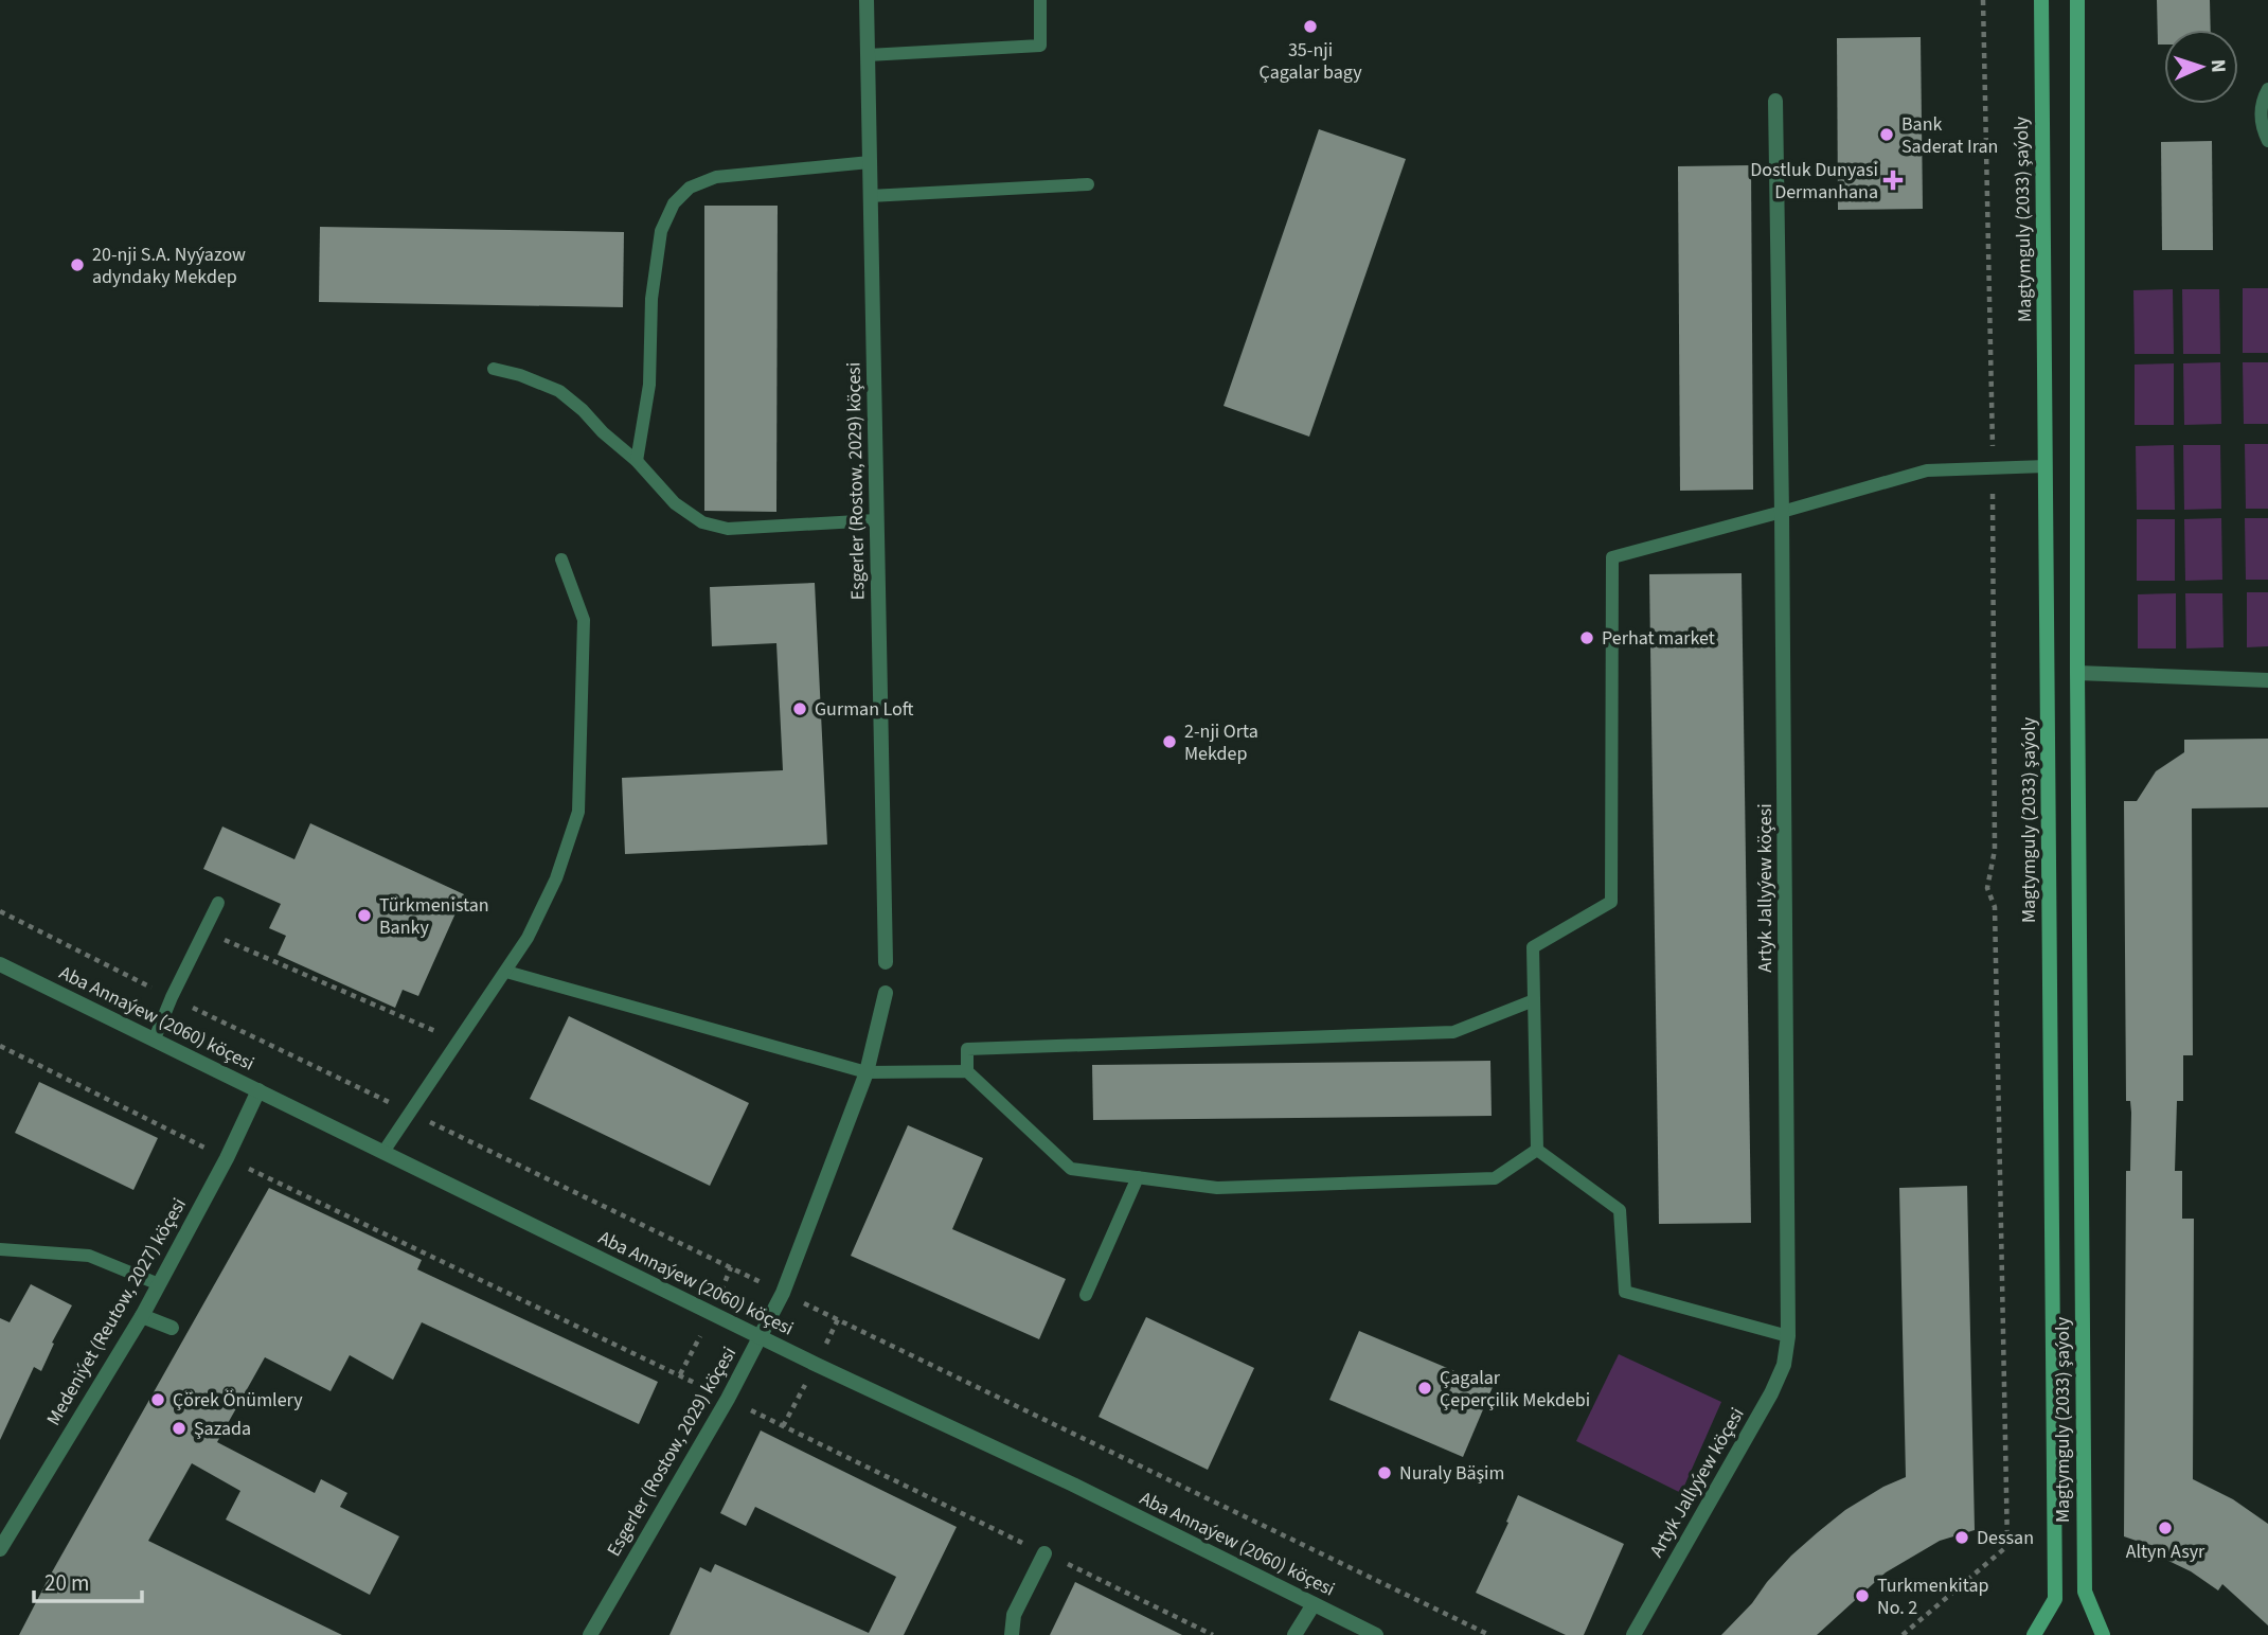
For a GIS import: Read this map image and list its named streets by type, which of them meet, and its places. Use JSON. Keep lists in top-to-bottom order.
{
  "streets": {
    "main road": ["Magtymguly (2033) şaýoly"],
    "street": [
      "Esgerler (Rostow, 2029) köçesi",
      "Artyk Jallyýew köçesi",
      "Aba Annaýew (2060) köçesi",
      "Medeniýet (Reutow, 2027) köçesi"
    ]
  },
  "crossings": [
    ["Esgerler (Rostow, 2029) köçesi", "Aba Annaýew (2060) köçesi"],
    ["Aba Annaýew (2060) köçesi", "Medeniýet (Reutow, 2027) köçesi"]
  ],
  "places": {
    "other": [
      "35-nji Çagalar bagy",
      "Bank Saderat Iran",
      "20-nji S.A. Nyýazow adyndaky Mekdep",
      "Perhat market",
      "Gurman Loft",
      "2-nji Orta Mekdep",
      "Türkmenistan Banky",
      "Çagalar Çeperçilik Mekdebi",
      "Çörek Önümlery",
      "Şazada",
      "Nuraly Bäşim",
      "Altyn Asyr",
      "Dessan",
      "Turkmenkitap No. 2"
    ],
    "health": ["Dostluk Dunyasi Dermanhana"]
  },
  "scale_bar": "20 m",
  "north": "right"
}
